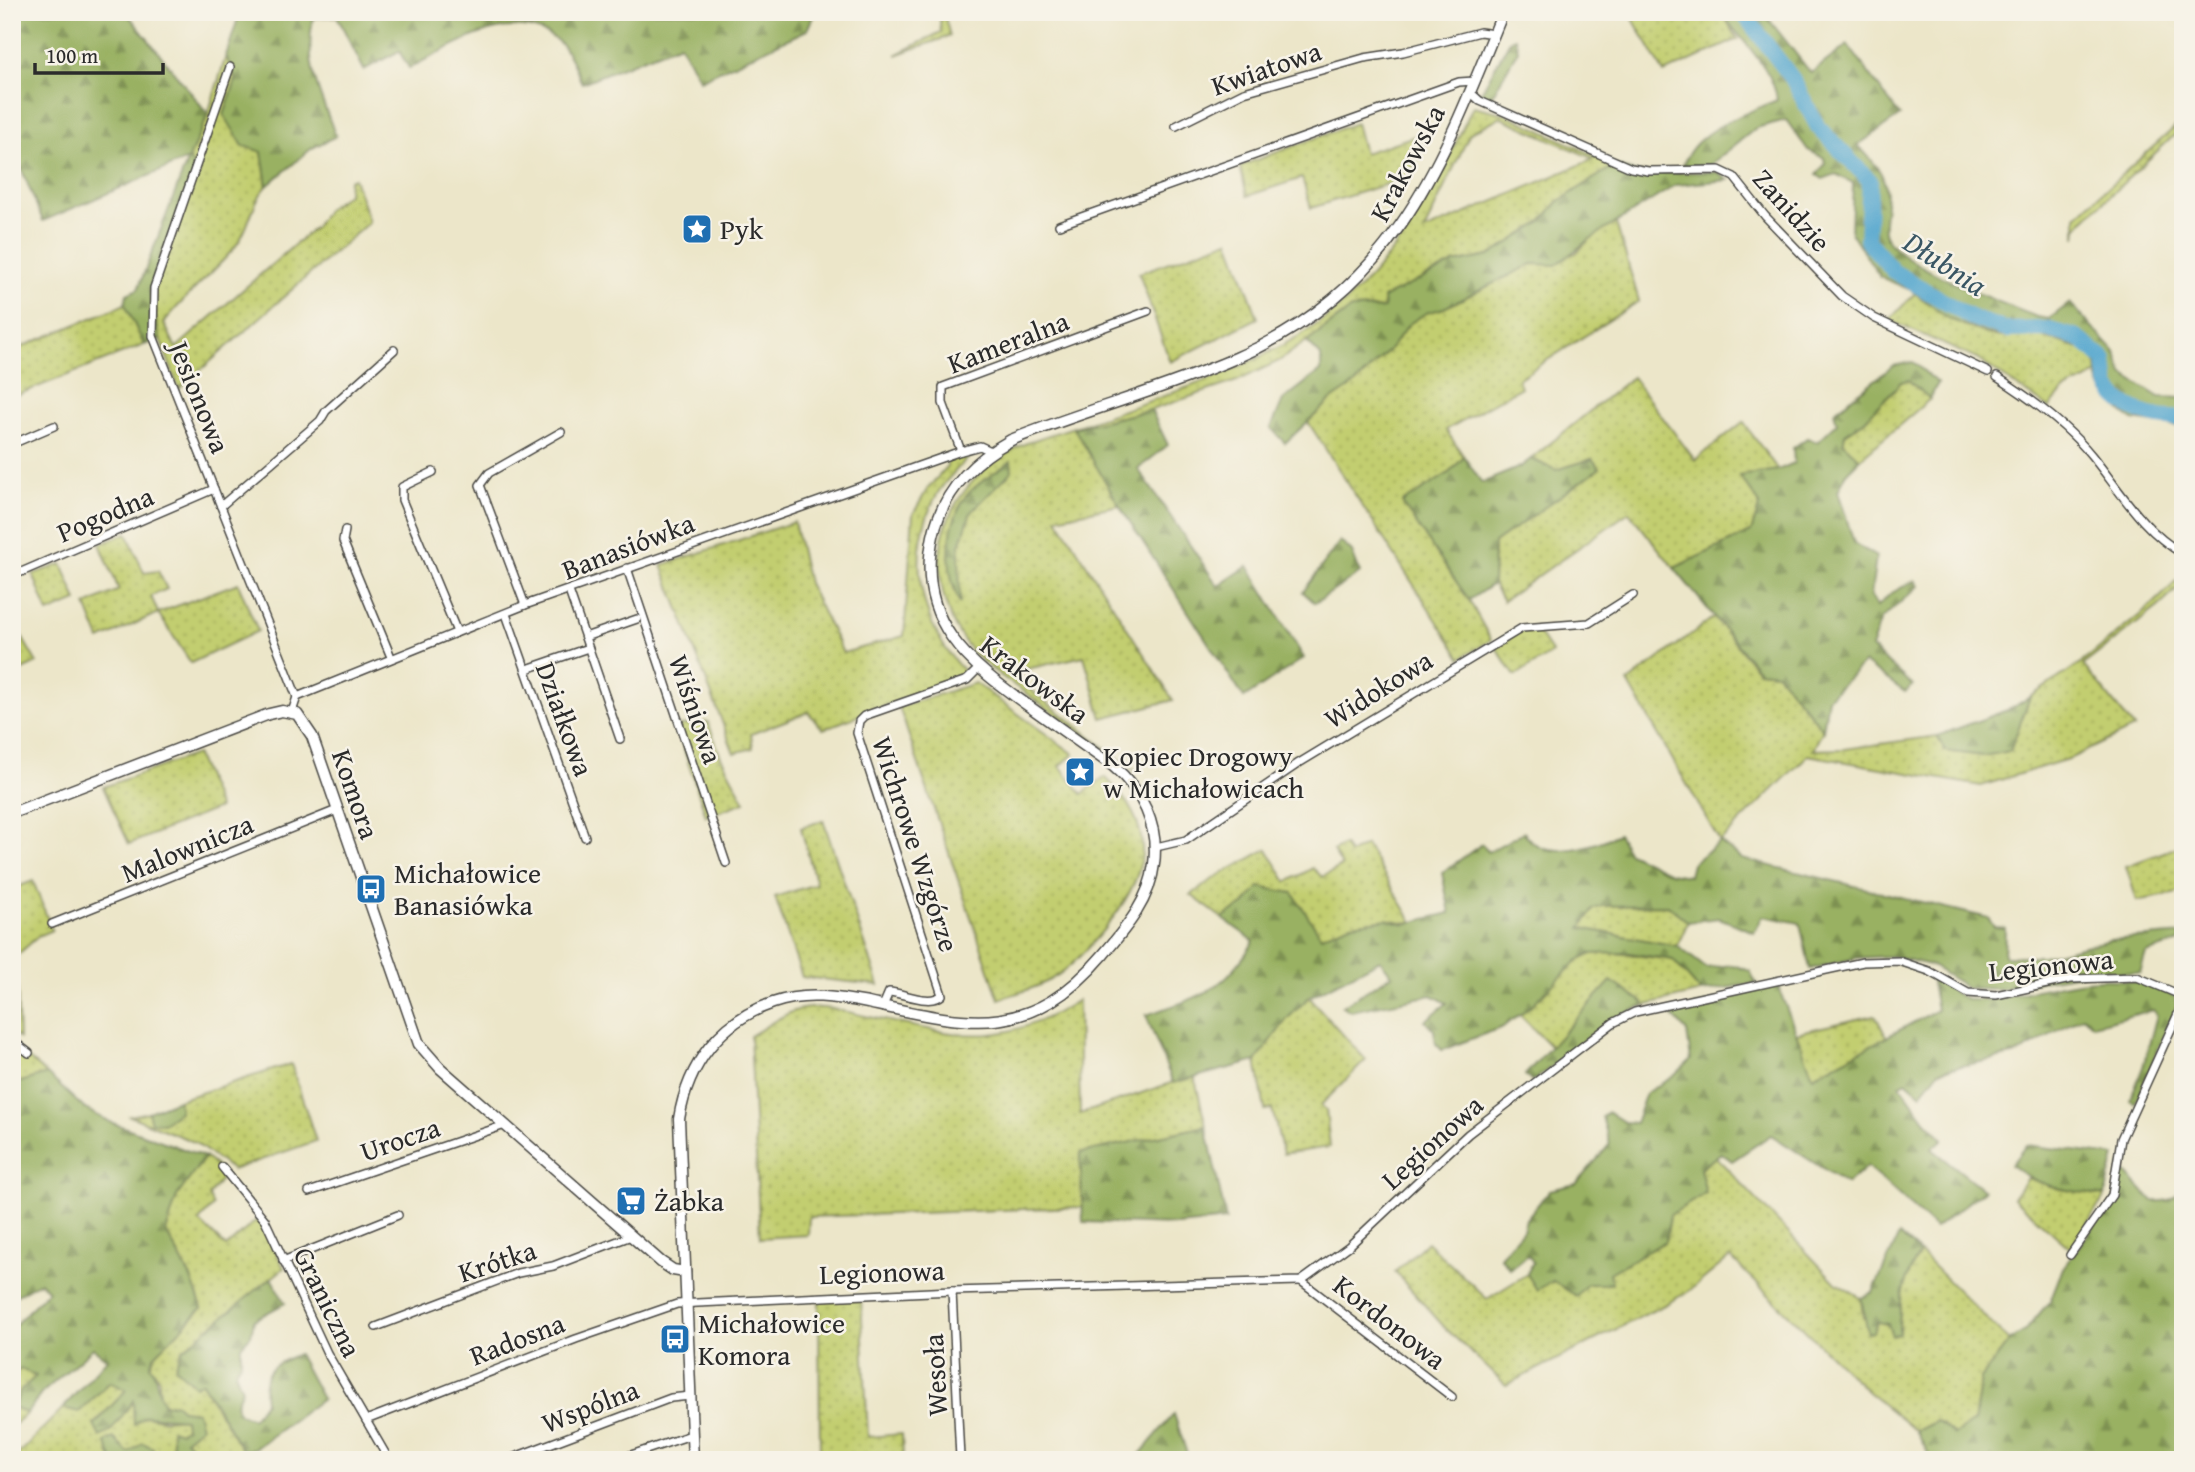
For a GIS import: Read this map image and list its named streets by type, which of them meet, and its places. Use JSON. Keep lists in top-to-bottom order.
{
  "streets": {
    "main road": ["Krakowska", "Komora"],
    "street": [
      "Kwiatowa",
      "Zanidzie",
      "Kameralna",
      "Jesionowa",
      "Pogodna",
      "Banasiówka",
      "Widokowa",
      "Wiśniowa",
      "Działkowa",
      "Wichrowe Wzgórze",
      "Malownicza",
      "Legionowa",
      "Urocza",
      "Krótka",
      "Graniczna",
      "Kordonowa",
      "Radosna",
      "Wesoła",
      "Wspólna"
    ]
  },
  "crossings": [
    ["Kwiatowa", "Krakowska"],
    ["Krakowska", "Zanidzie"],
    ["Krakowska", "Banasiówka"],
    ["Krakowska", "Widokowa"],
    ["Krakowska", "Komora"],
    ["Krakowska", "Wichrowe Wzgórze"],
    ["Krakowska", "Legionowa"],
    ["Krakowska", "Radosna"],
    ["Krakowska", "Wspólna"],
    ["Kameralna", "Banasiówka"],
    ["Jesionowa", "Pogodna"],
    ["Jesionowa", "Banasiówka"],
    ["Banasiówka", "Wiśniowa"],
    ["Banasiówka", "Działkowa"],
    ["Komora", "Malownicza"],
    ["Komora", "Urocza"],
    ["Komora", "Krótka"],
    ["Legionowa", "Kordonowa"],
    ["Legionowa", "Radosna"],
    ["Legionowa", "Wesoła"],
    ["Graniczna", "Radosna"]
  ],
  "water": ["Dłubnia"],
  "places": {
    "place": ["Pyk", "Kopiec Drogowy w Michałowicach"],
    "bus stop": ["Michałowice Banasiówka", "Michałowice Komora"],
    "supermarket": ["Żabka"]
  },
  "scale_bar": "100 m"
}
